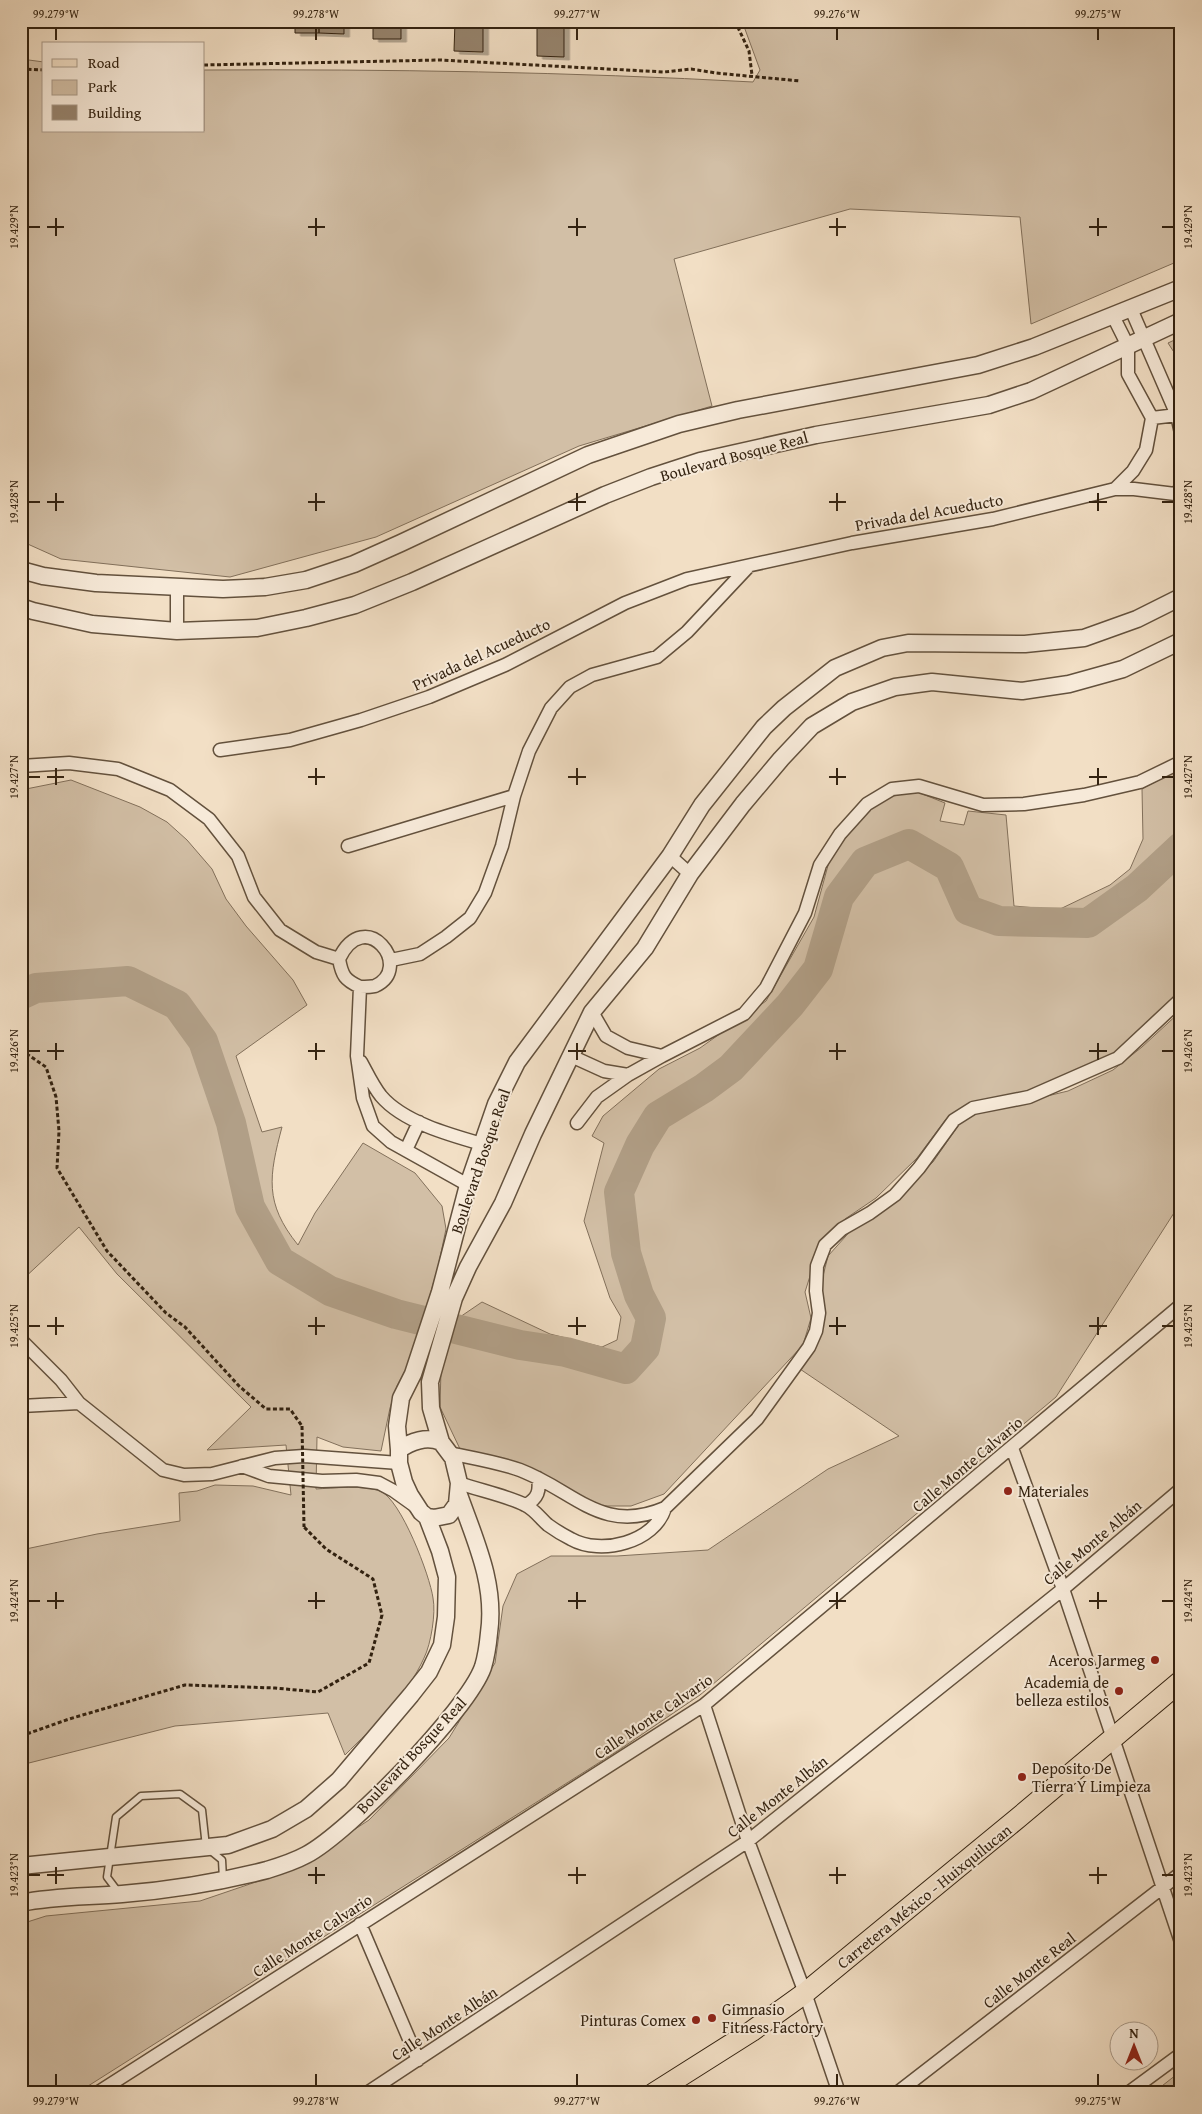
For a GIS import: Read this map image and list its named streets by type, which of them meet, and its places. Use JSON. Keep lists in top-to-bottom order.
{
  "streets": {
    "main road": ["Carretera México - Huixquilucan"],
    "street": [
      "Boulevard Bosque Real",
      "Privada del Acueducto",
      "Calle Monte Calvario",
      "Calle Monte Albán",
      "Calle Monte Real"
    ]
  },
  "places": [
    "Materiales",
    "Aceros Jarmeg",
    "Academia de belleza estilos",
    "Deposito De Tierra Y Limpieza",
    "Gimnasio Fitness Factory",
    "Pinturas Comex"
  ],
  "legend": ["Road", "Park", "Building"],
  "north": "top",
  "coordinates": [
    "99.279°W",
    "99.278°W",
    "99.277°W",
    "99.276°W",
    "99.275°W",
    "19.429°N",
    "19.428°N",
    "19.427°N",
    "19.426°N",
    "19.425°N",
    "19.424°N",
    "19.423°N"
  ]
}
